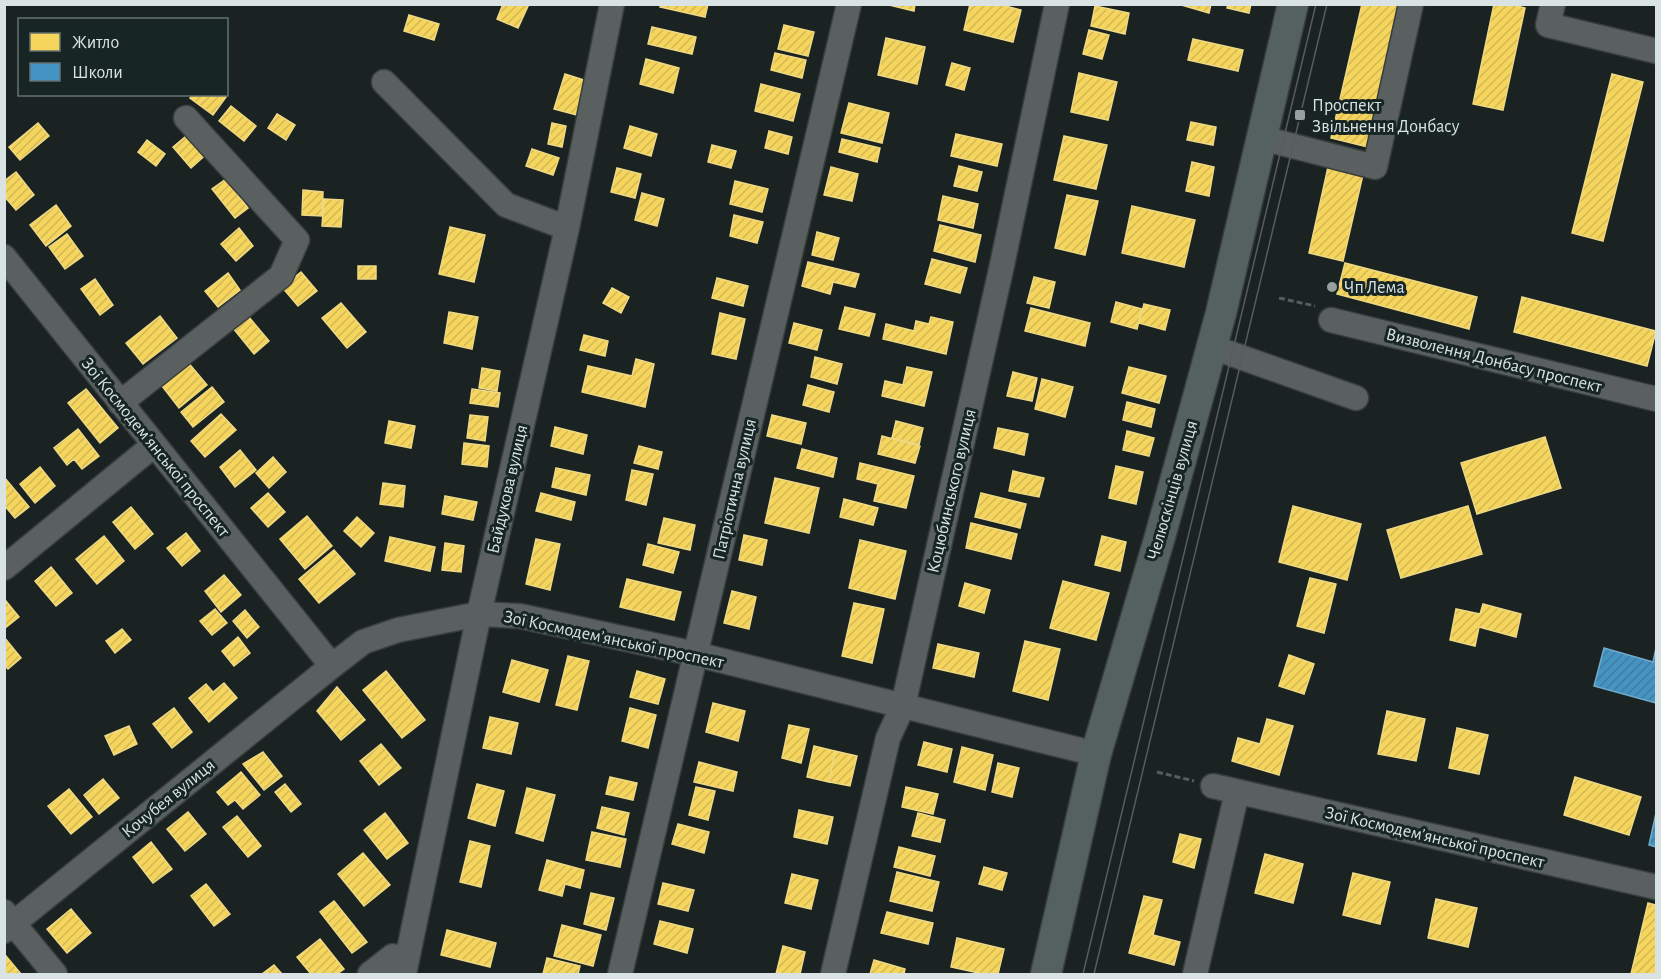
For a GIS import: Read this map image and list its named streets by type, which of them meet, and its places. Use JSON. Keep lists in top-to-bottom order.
{
  "streets": {
    "main road": ["Челюскінців вулиця"],
    "street": [
      "Визволення Донбасу проспект",
      "Зої Космодем’янської проспект",
      "Байдукова вулиця",
      "Патріотична вулиця",
      "Коцюбинського вулиця",
      "Кочубея вулиця"
    ]
  },
  "crossings": [
    ["Зої Космодем’янської проспект", "Байдукова вулиця"],
    ["Зої Космодем’янської проспект", "Патріотична вулиця"],
    ["Зої Космодем’янської проспект", "Челюскінців вулиця"],
    ["Зої Космодем’янської проспект", "Коцюбинського вулиця"],
    ["Зої Космодем’янської проспект", "Кочубея вулиця"]
  ],
  "places": {
    "transit": ["Проспект Звільнення Донбасу"],
    "other": ["Чп Лема"]
  },
  "legend": ["Житло", "Школи"]
}
